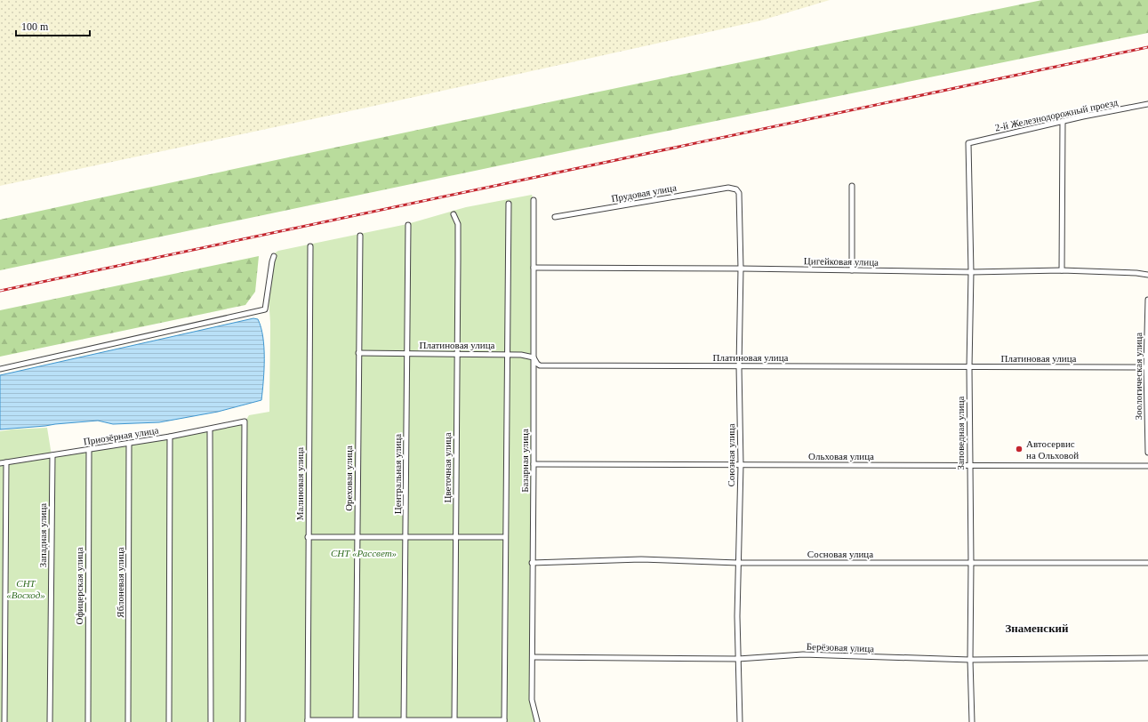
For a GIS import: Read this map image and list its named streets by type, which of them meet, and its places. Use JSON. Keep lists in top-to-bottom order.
{
  "streets": {
    "street": [
      "2-й Железнодорожный проезд",
      "Прудовая улица",
      "Цигейковая улица",
      "Платиновая улица",
      "Зоологическая улица",
      "Заповедная улица",
      "Приозёрная улица",
      "Союзная улица",
      "Ольховая улица",
      "Базарная улица",
      "Цветочная улица",
      "Центральная улица",
      "Ореховая улица",
      "Малиновая улица",
      "Западная улица",
      "Сосновая улица",
      "Яблоневая улица",
      "Офицерская улица",
      "Берёзовая улица"
    ]
  },
  "crossings": [
    ["2-й Железнодорожный проезд", "Заповедная улица"],
    ["Прудовая улица", "Союзная улица"],
    ["Цигейковая улица", "Заповедная улица"],
    ["Цигейковая улица", "Союзная улица"],
    ["Цигейковая улица", "Базарная улица"],
    ["Платиновая улица", "Зоологическая улица"],
    ["Платиновая улица", "Заповедная улица"],
    ["Платиновая улица", "Союзная улица"],
    ["Платиновая улица", "Базарная улица"],
    ["Платиновая улица", "Цветочная улица"],
    ["Платиновая улица", "Центральная улица"],
    ["Платиновая улица", "Ореховая улица"],
    ["Заповедная улица", "Ольховая улица"],
    ["Заповедная улица", "Сосновая улица"],
    ["Заповедная улица", "Берёзовая улица"],
    ["Приозёрная улица", "Западная улица"],
    ["Приозёрная улица", "Яблоневая улица"],
    ["Приозёрная улица", "Офицерская улица"],
    ["Союзная улица", "Ольховая улица"],
    ["Союзная улица", "Сосновая улица"],
    ["Союзная улица", "Берёзовая улица"],
    ["Ольховая улица", "Базарная улица"],
    ["Базарная улица", "Сосновая улица"],
    ["Базарная улица", "Берёзовая улица"]
  ],
  "districts": ["Знаменский"],
  "parks": ["СНТ «Рассвет»", "СНТ «Восход»"],
  "places": ["Автосервис на Ольховой"],
  "scale_bar": "100 m"
}
